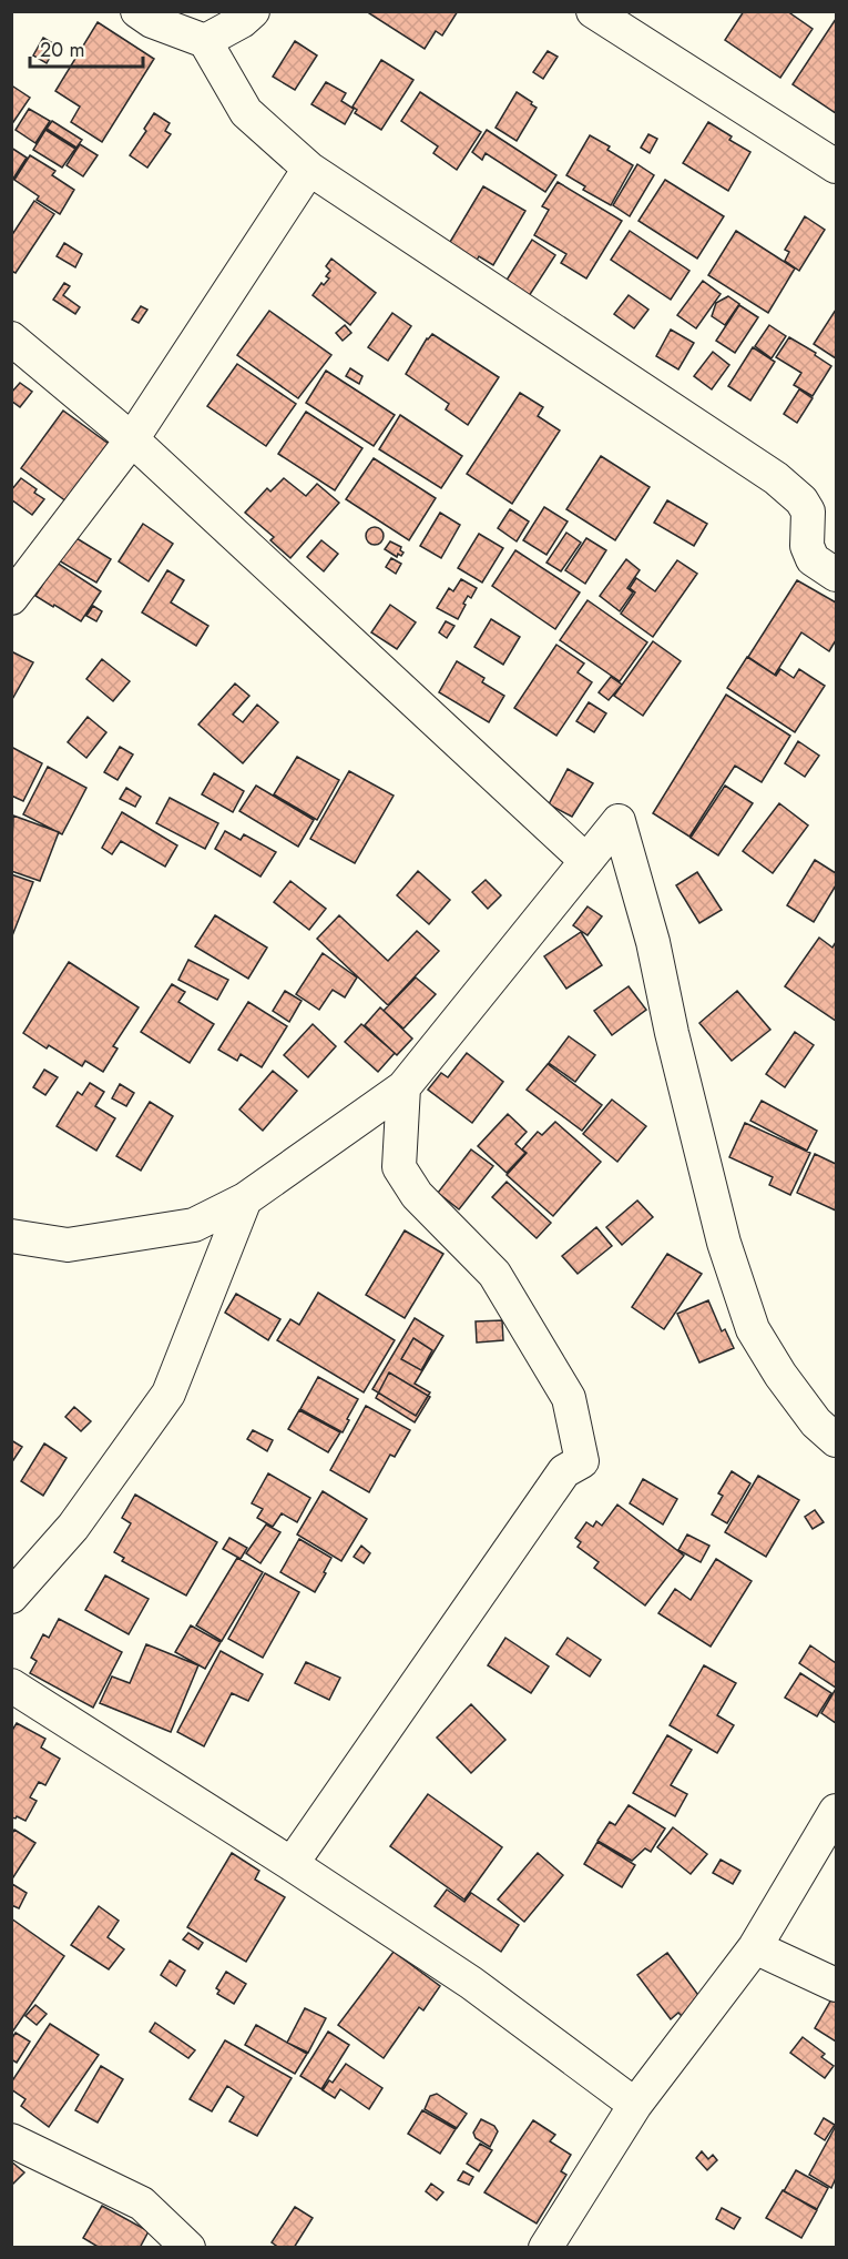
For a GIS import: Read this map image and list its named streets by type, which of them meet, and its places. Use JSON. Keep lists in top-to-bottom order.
{
  "scale_bar": "20 m"
}
